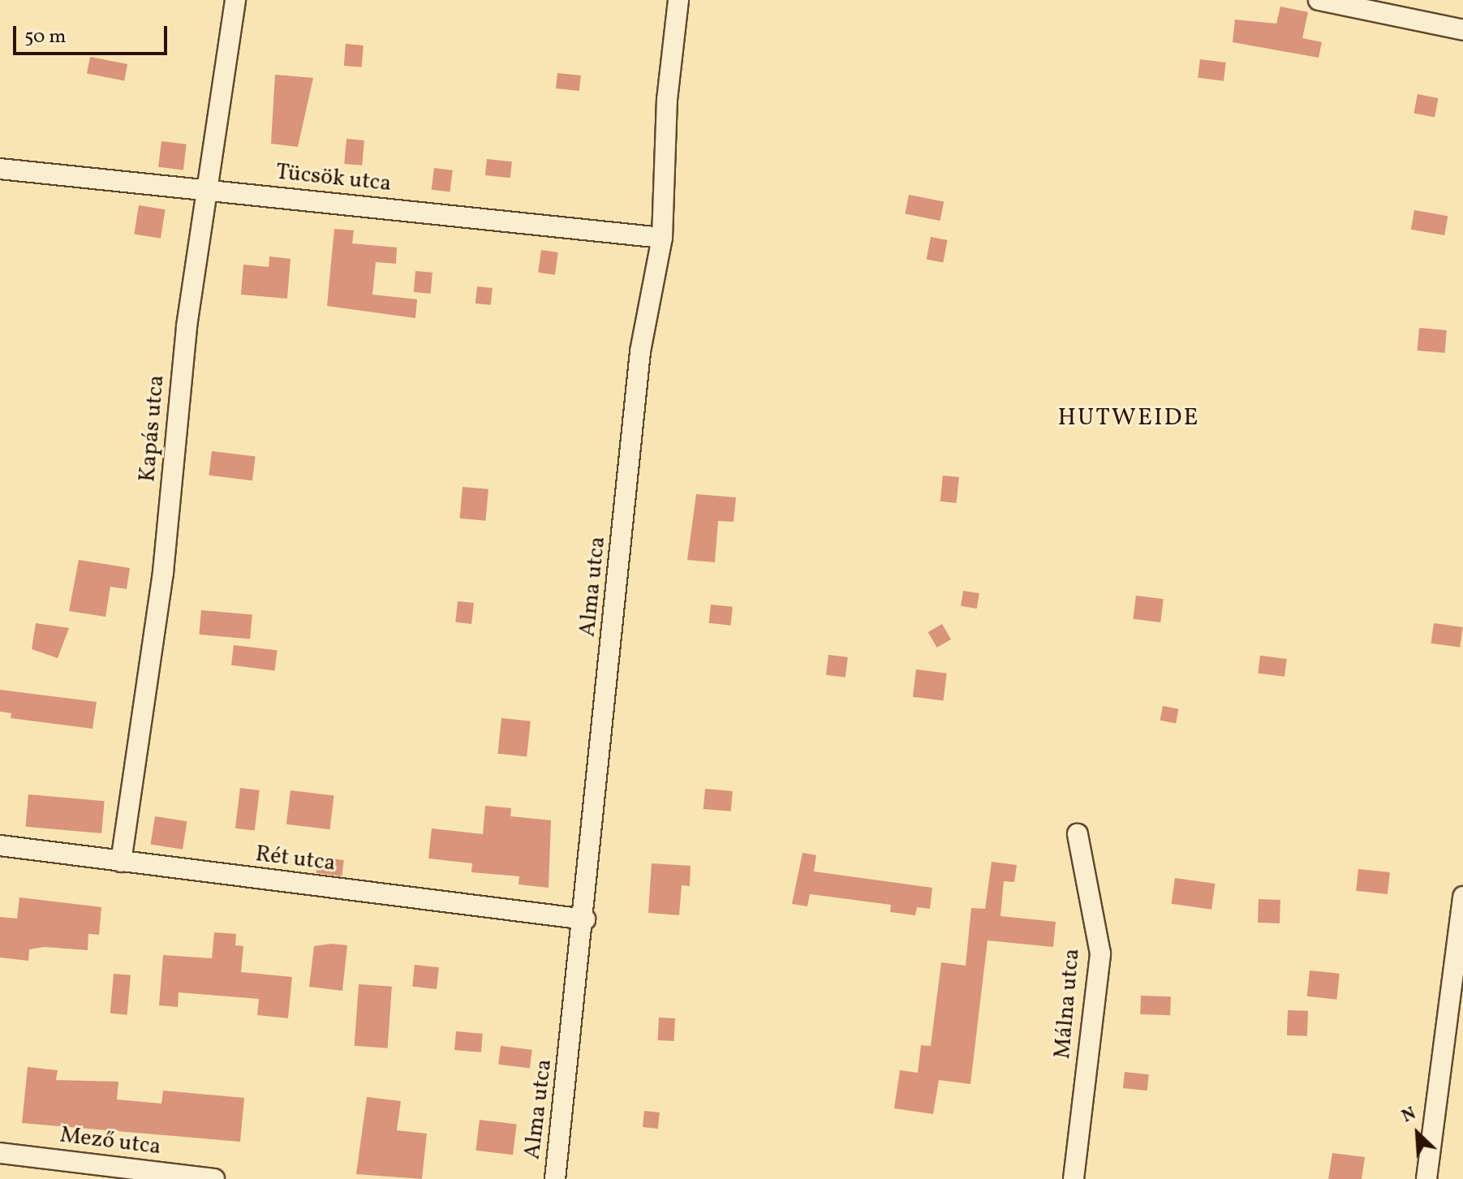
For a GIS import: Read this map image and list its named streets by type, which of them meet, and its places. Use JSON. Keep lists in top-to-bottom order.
{
  "streets": {
    "street": [
      "Tücsök utca",
      "Kapás utca",
      "Alma utca",
      "Rét utca",
      "Málna utca",
      "Mező utca"
    ]
  },
  "crossings": [
    ["Tücsök utca", "Kapás utca"],
    ["Tücsök utca", "Alma utca"],
    ["Kapás utca", "Rét utca"],
    ["Alma utca", "Rét utca"]
  ],
  "districts": ["HUTWEIDE"],
  "scale_bar": "50 m",
  "north": "top left"
}
